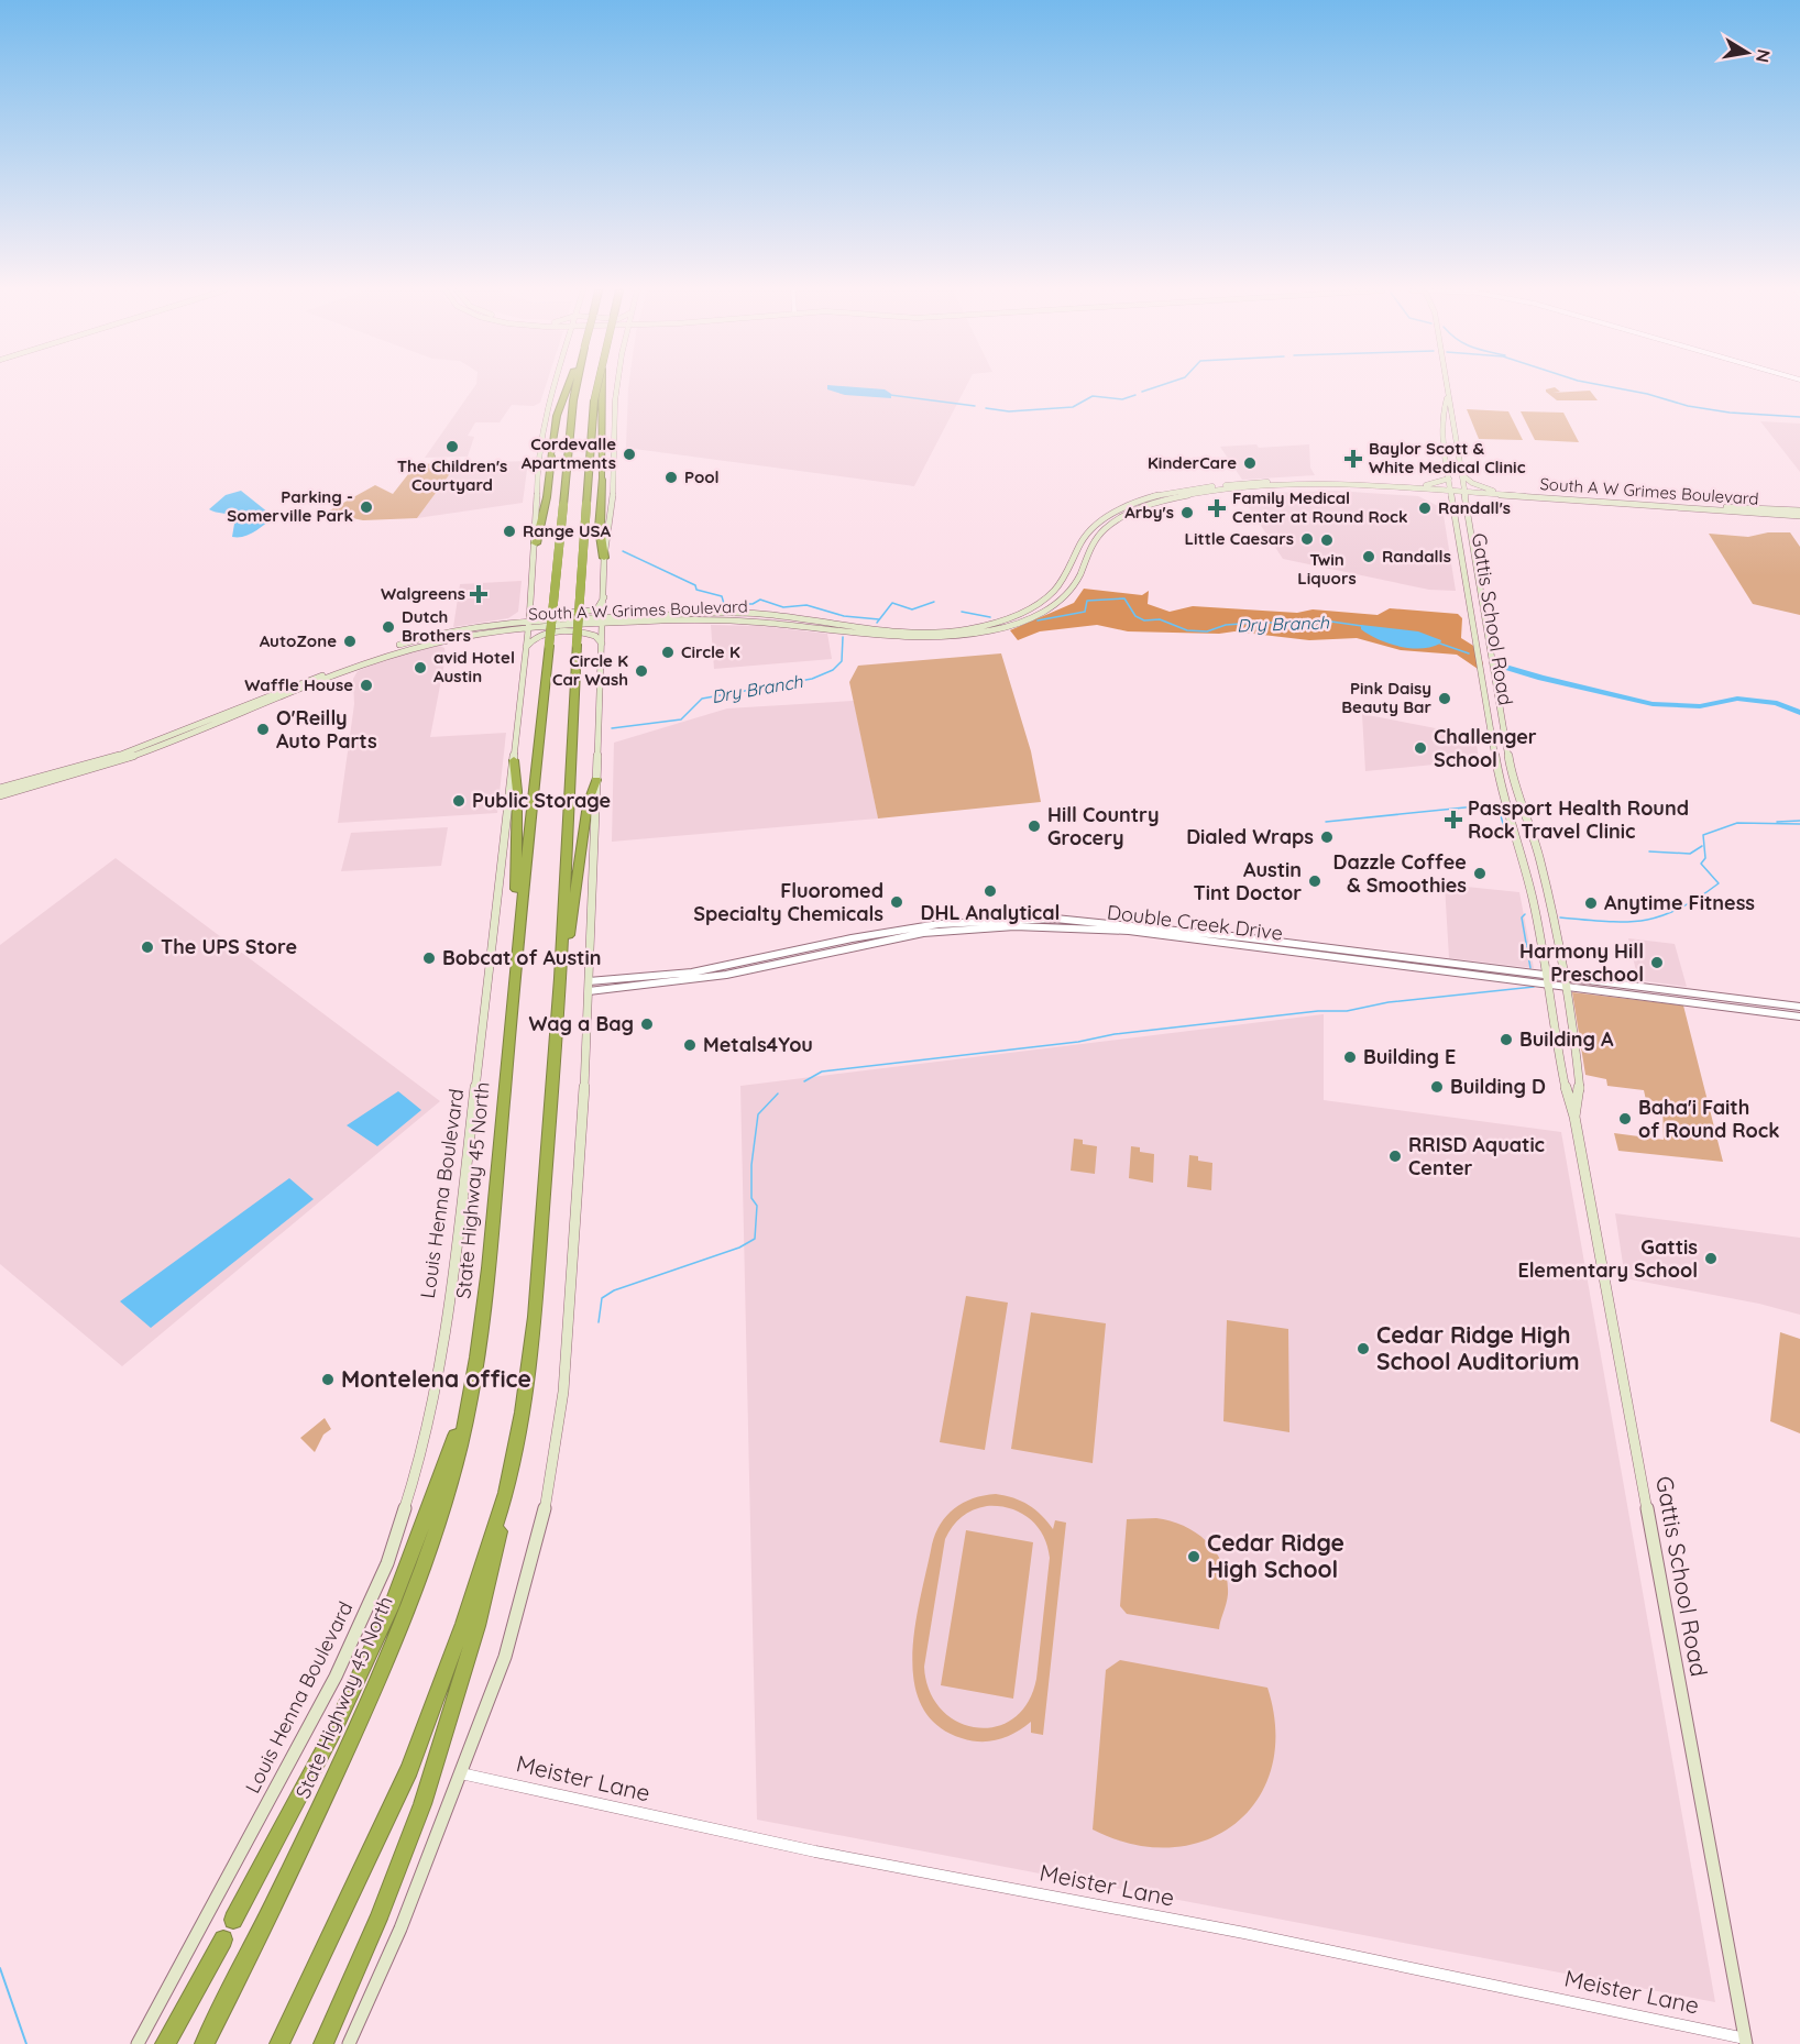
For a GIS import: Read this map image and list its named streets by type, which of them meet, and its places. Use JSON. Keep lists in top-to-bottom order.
{
  "streets": {
    "highway": ["State Highway 45 North"],
    "main road": ["South A W Grimes Boulevard", "Gattis School Road", "Louis Henna Boulevard"],
    "street": ["Double Creek Drive", "Meister Lane"]
  },
  "crossings": [
    ["South A W Grimes Boulevard", "Gattis School Road"],
    ["South A W Grimes Boulevard", "Louis Henna Boulevard"],
    ["Gattis School Road", "Double Creek Drive"],
    ["Gattis School Road", "Meister Lane"]
  ],
  "water": ["Dry Branch"],
  "places": {
    "other": [
      "The Children's Courtyard",
      "Cordevalle Apartments",
      "KinderCare",
      "Pool",
      "Parking - Somerville Park",
      "Randall's",
      "Arby's",
      "Range USA",
      "Little Caesars",
      "Twin Liquors",
      "Randalls",
      "Dutch Brothers",
      "AutoZone",
      "Circle K",
      "avid Hotel Austin",
      "Circle K Car Wash",
      "Waffle House",
      "Pink Daisy Beauty Bar",
      "O'Reilly Auto Parts",
      "Challenger School",
      "Public Storage",
      "Hill Country Grocery",
      "Dialed Wraps",
      "Dazzle Coffee & Smoothies",
      "Austin Tint Doctor",
      "DHL Analytical",
      "Fluoromed Specialty Chemicals",
      "Anytime Fitness",
      "The UPS Store",
      "Bobcat of Austin",
      "Harmony Hill Preschool",
      "Wag a Bag",
      "Building A",
      "Metals4You",
      "Building E",
      "Building D",
      "Baha'i Faith of Round Rock",
      "RRISD Aquatic Center",
      "Gattis Elementary School",
      "Cedar Ridge High School Auditorium",
      "Montelena office",
      "Cedar Ridge High School"
    ],
    "health": [
      "Baylor Scott & White Medical Clinic",
      "Family Medical Center at Round Rock",
      "Walgreens",
      "Passport Health Round Rock Travel Clinic"
    ]
  },
  "north": "right"
}
